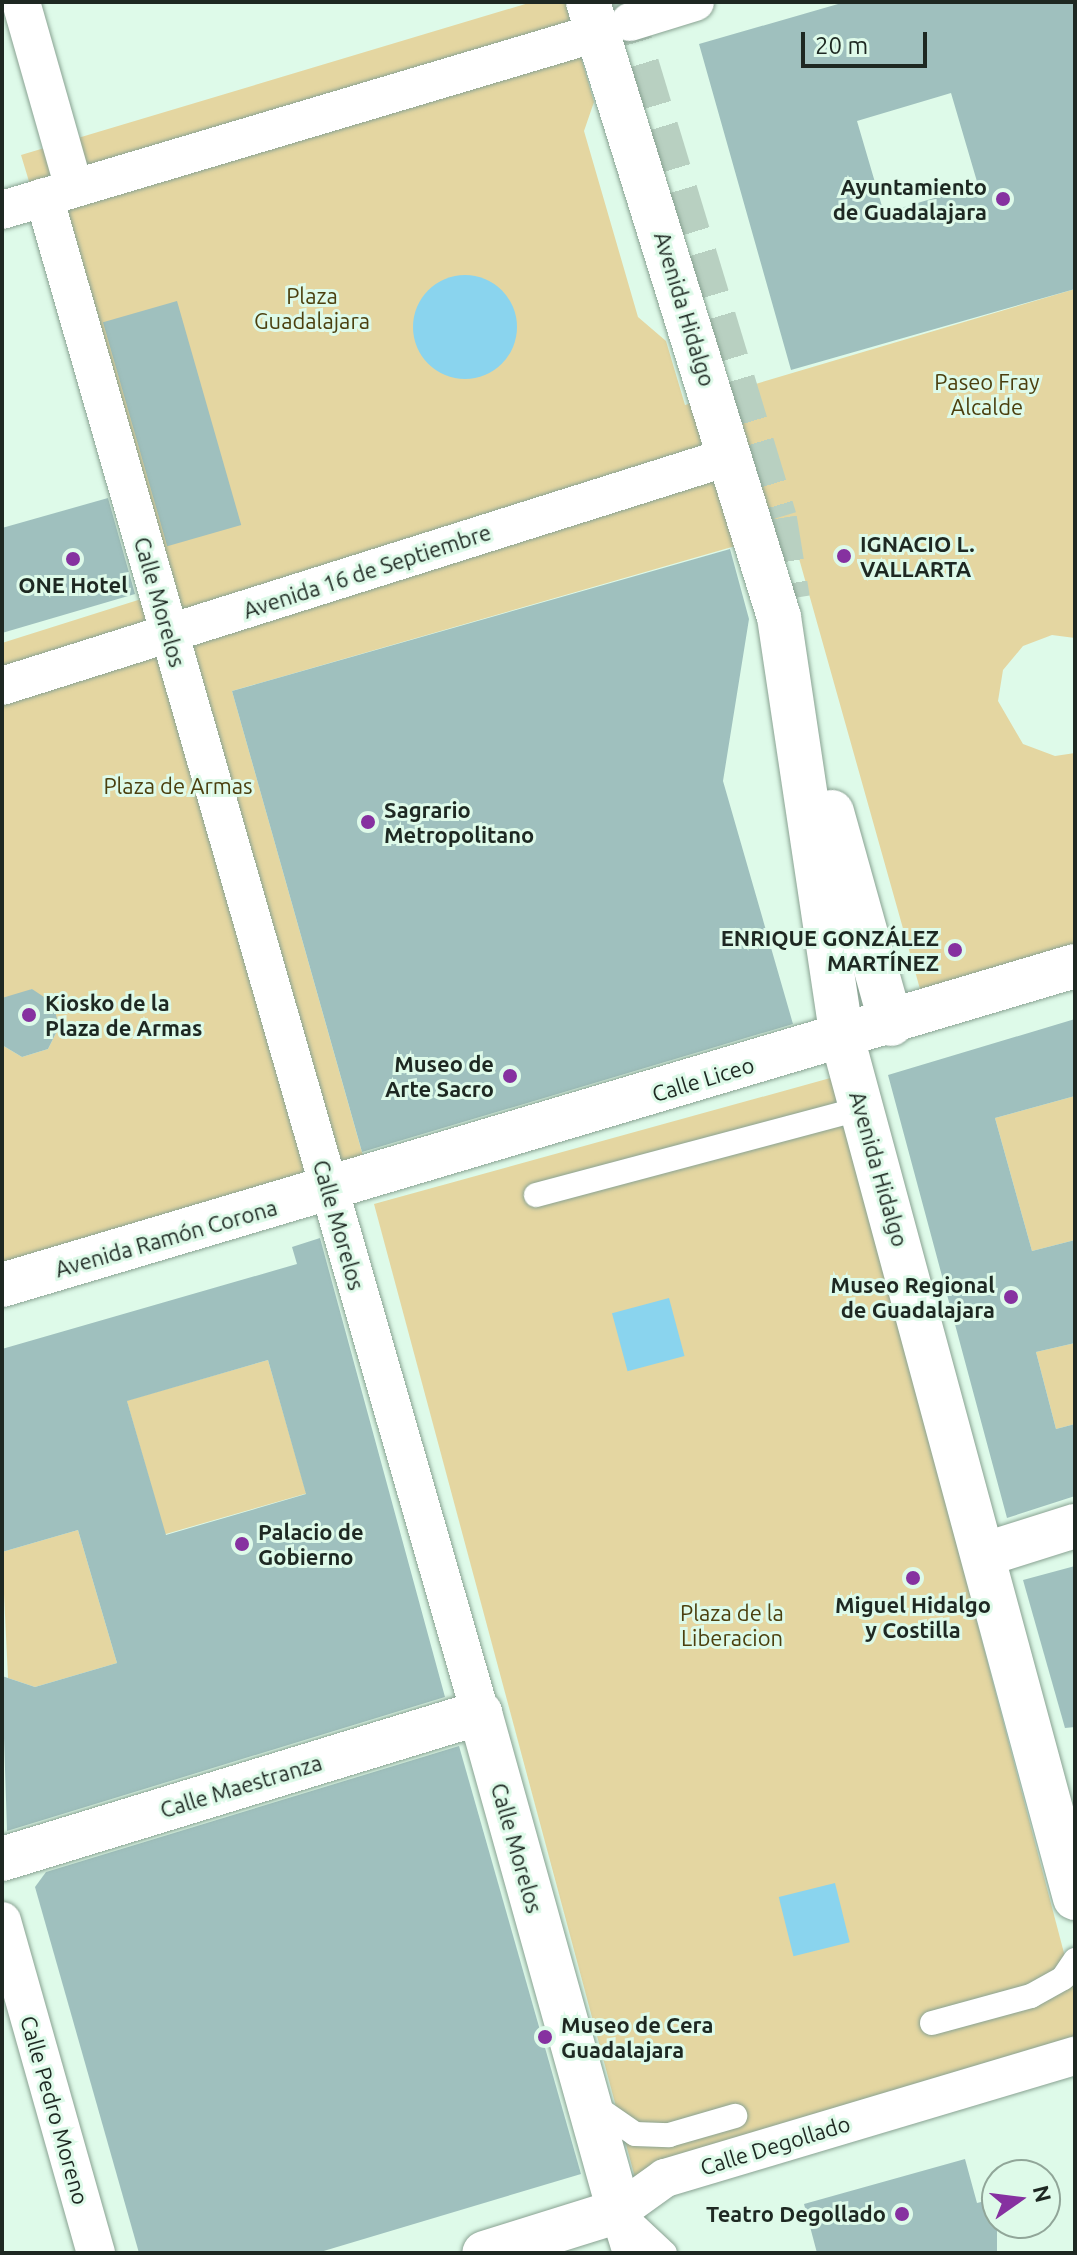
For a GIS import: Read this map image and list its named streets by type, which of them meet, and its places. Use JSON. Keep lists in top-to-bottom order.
{
  "streets": {
    "street": [
      "Avenida Hidalgo",
      "Avenida 16 de Septiembre",
      "Calle Morelos",
      "Calle Liceo",
      "Avenida Ramón Corona",
      "Calle Maestranza",
      "Calle Pedro Moreno",
      "Calle Degollado"
    ]
  },
  "crossings": [
    ["Avenida Hidalgo", "Avenida 16 de Septiembre"],
    ["Avenida Hidalgo", "Calle Liceo"],
    ["Avenida 16 de Septiembre", "Calle Morelos"],
    ["Calle Morelos", "Calle Liceo"],
    ["Calle Morelos", "Avenida Ramón Corona"],
    ["Calle Morelos", "Calle Maestranza"],
    ["Calle Morelos", "Calle Degollado"],
    ["Calle Liceo", "Avenida Ramón Corona"]
  ],
  "parks": [
    "Plaza Guadalajara",
    "Paseo Fray Alcalde",
    "Plaza de Armas",
    "Plaza de la Liberacion"
  ],
  "places": [
    "Ayuntamiento de Guadalajara",
    "IGNACIO L. VALLARTA",
    "ONE Hotel",
    "Sagrario Metropolitano",
    "ENRIQUE GONZÁLEZ MARTÍNEZ",
    "Kiosko de la Plaza de Armas",
    "Museo de Arte Sacro",
    "Museo Regional de Guadalajara",
    "Palacio de Gobierno",
    "Miguel Hidalgo y Costilla",
    "Museo de Cera Guadalajara",
    "Teatro Degollado"
  ],
  "scale_bar": "20 m",
  "north": "right"
}
